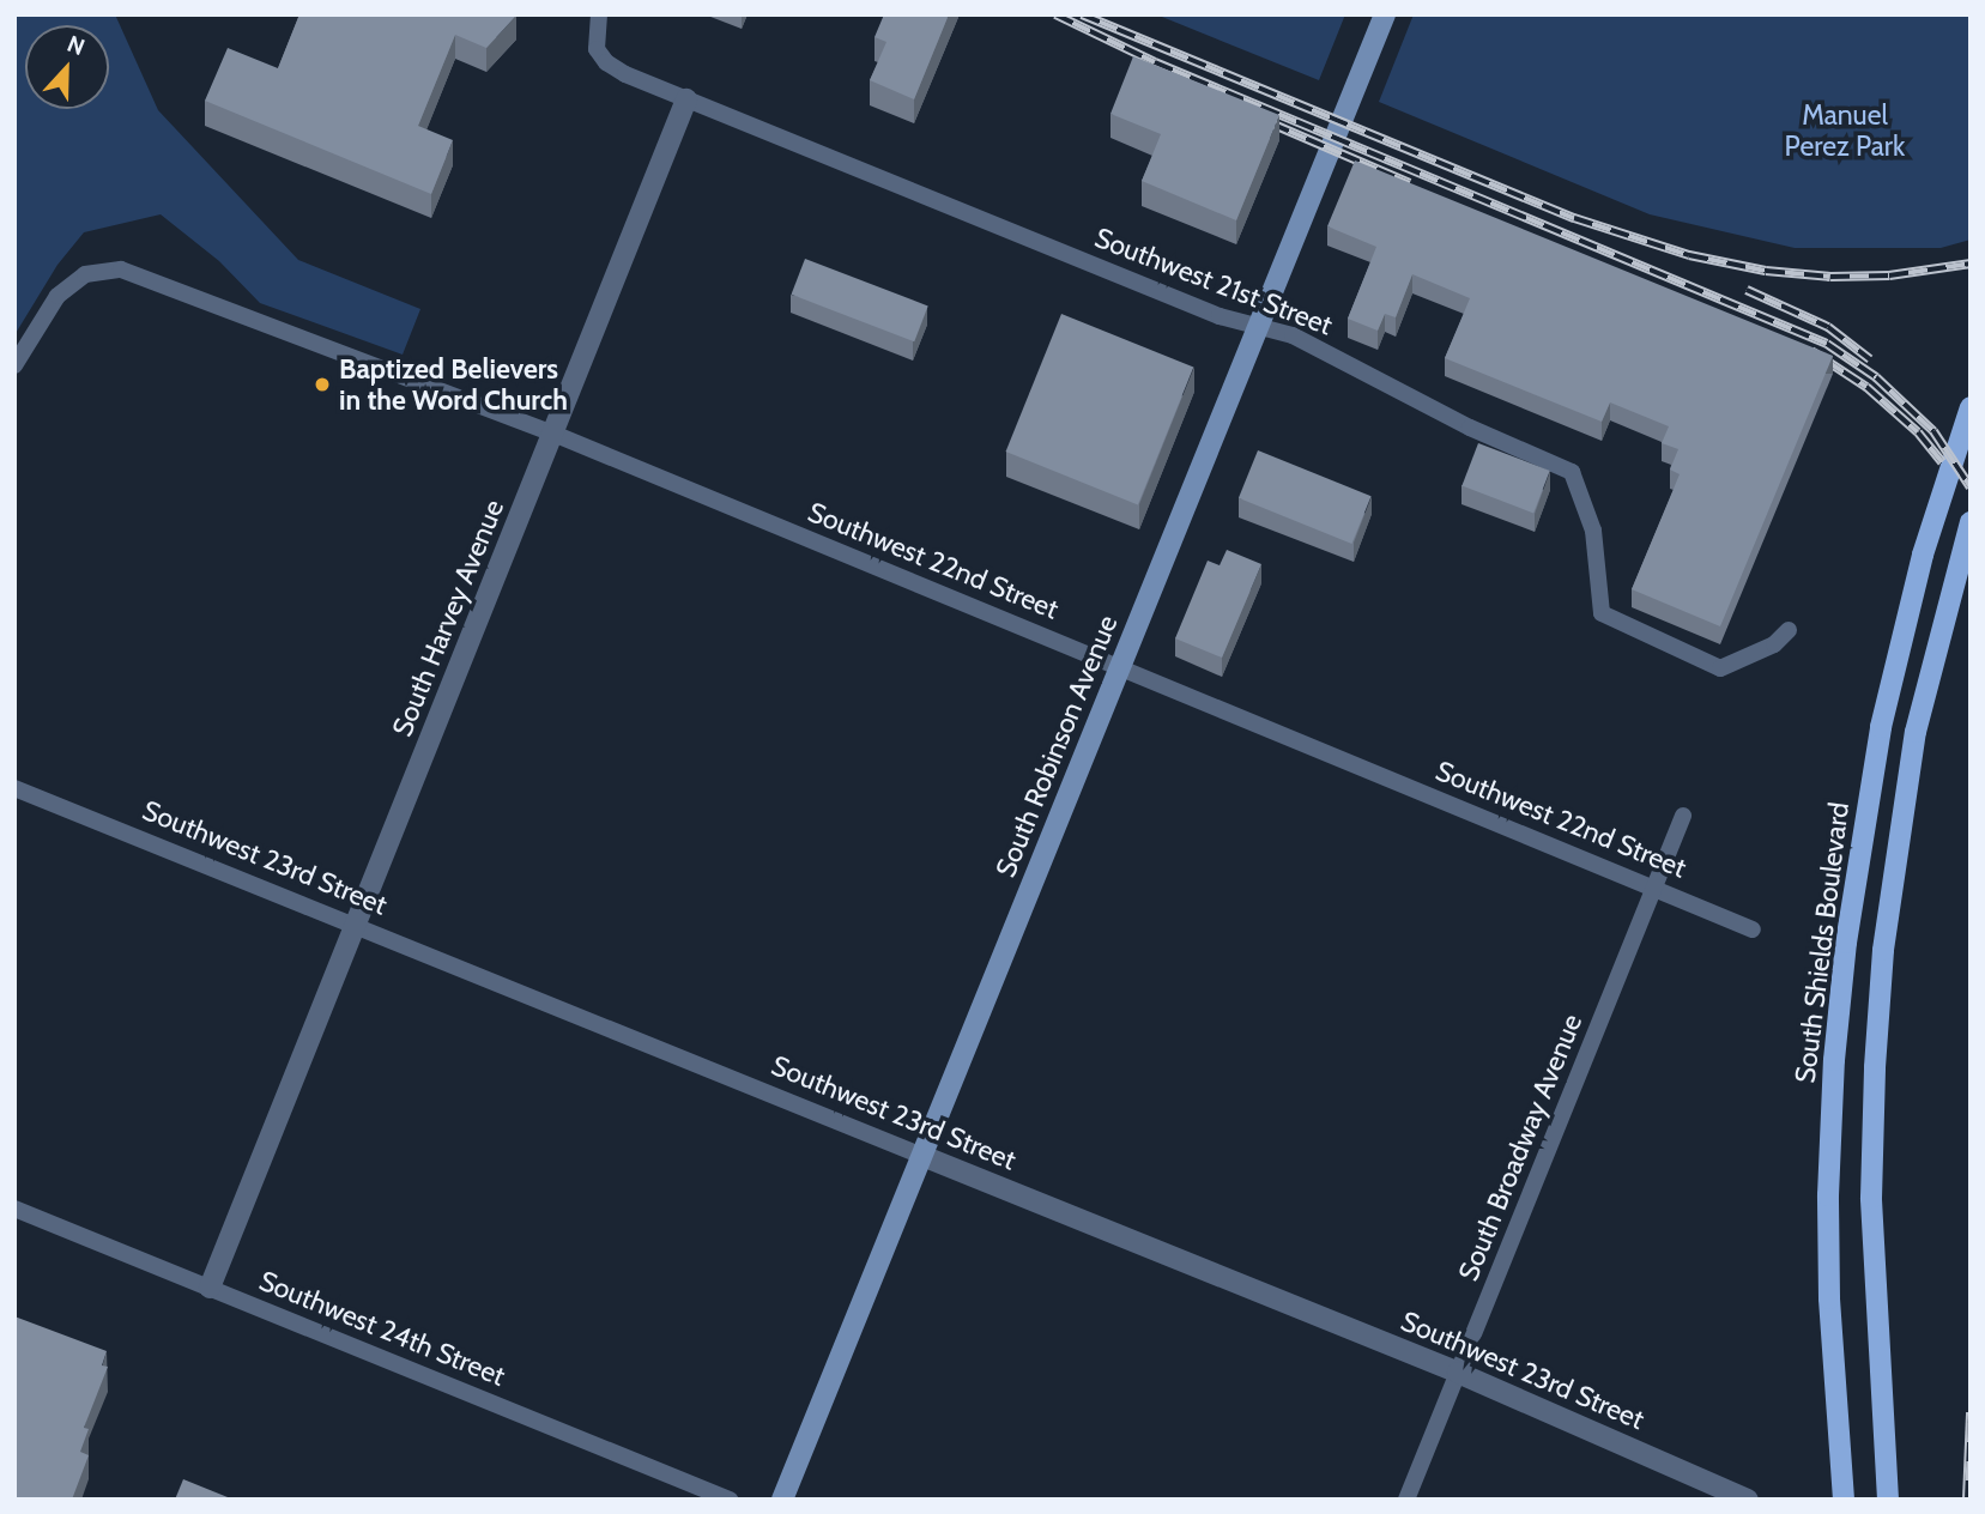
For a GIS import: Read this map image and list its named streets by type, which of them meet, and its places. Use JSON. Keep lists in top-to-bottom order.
{
  "streets": {
    "main road": ["South Robinson Avenue", "South Shields Boulevard"],
    "street": [
      "Southwest 21st Street",
      "Southwest 22nd Street",
      "South Harvey Avenue",
      "Southwest 23rd Street",
      "South Broadway Avenue",
      "Southwest 24th Street"
    ]
  },
  "crossings": [
    ["Southwest 21st Street", "South Harvey Avenue"],
    ["Southwest 21st Street", "South Robinson Avenue"],
    ["Southwest 22nd Street", "South Harvey Avenue"],
    ["Southwest 22nd Street", "South Robinson Avenue"],
    ["Southwest 22nd Street", "South Broadway Avenue"],
    ["South Harvey Avenue", "Southwest 23rd Street"],
    ["South Harvey Avenue", "Southwest 24th Street"],
    ["South Robinson Avenue", "Southwest 23rd Street"],
    ["Southwest 23rd Street", "South Broadway Avenue"]
  ],
  "parks": ["Manuel Perez Park"],
  "places": ["Baptized Believers in the Word Church"],
  "north": "top"
}
